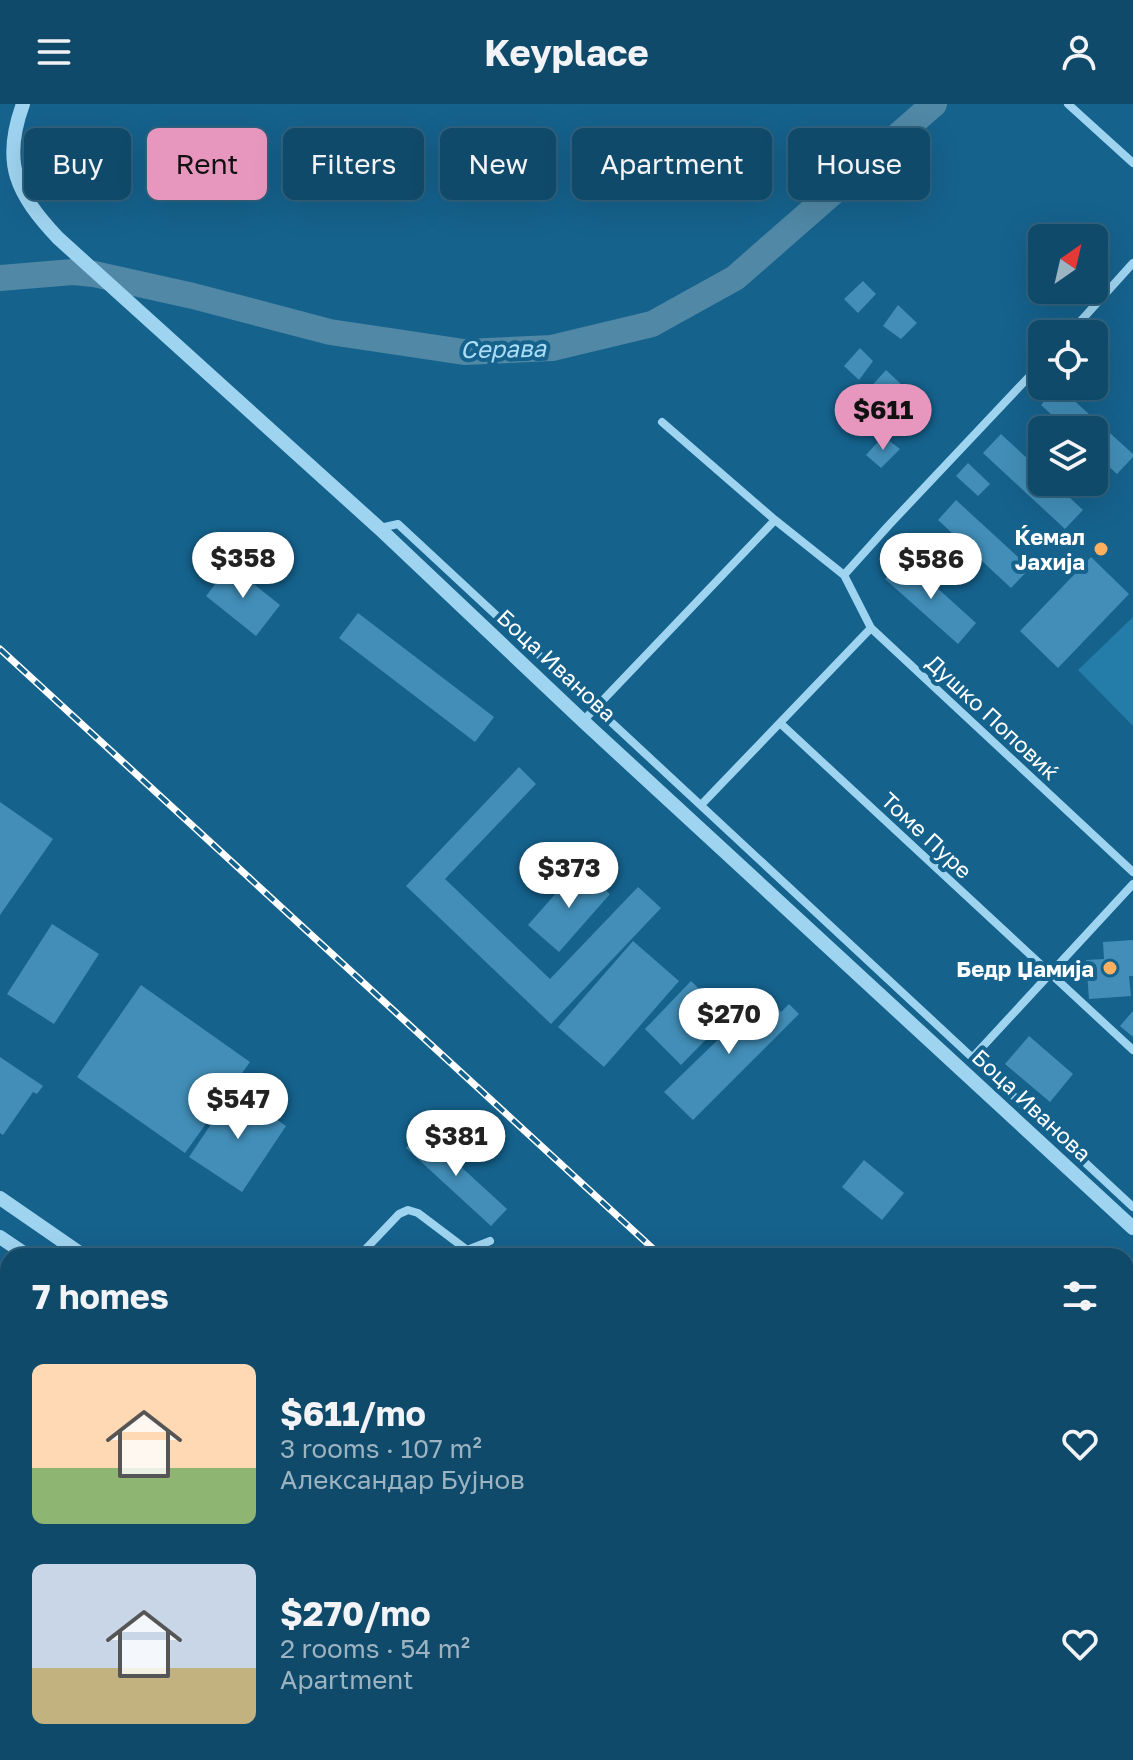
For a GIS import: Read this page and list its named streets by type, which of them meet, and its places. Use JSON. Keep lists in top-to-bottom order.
{
  "streets": {
    "street": ["Боца Иванова", "Душко Поповиќ", "Томе Пуре"]
  },
  "water": ["Серава"],
  "places": ["Ќемал Јахија", "Бедр Џамија"],
  "north": "top right",
  "page": {
    "header": "Keyplace",
    "chip": [
      "Buy",
      "Rent",
      "Filters",
      "New",
      "Apartment",
      "House"
    ],
    "price": [
      "$611",
      "$358",
      "$586",
      "$373",
      "$270",
      "$547",
      "$381"
    ],
    "heading": "7 homes",
    "list": [
      {
        "name": "$611/mo",
        "note": "3 rooms · 107 m² · Александар Бујнов"
      },
      {
        "name": "$270/mo",
        "note": "2 rooms · 54 m² · Apartment"
      }
    ]
  }
}
